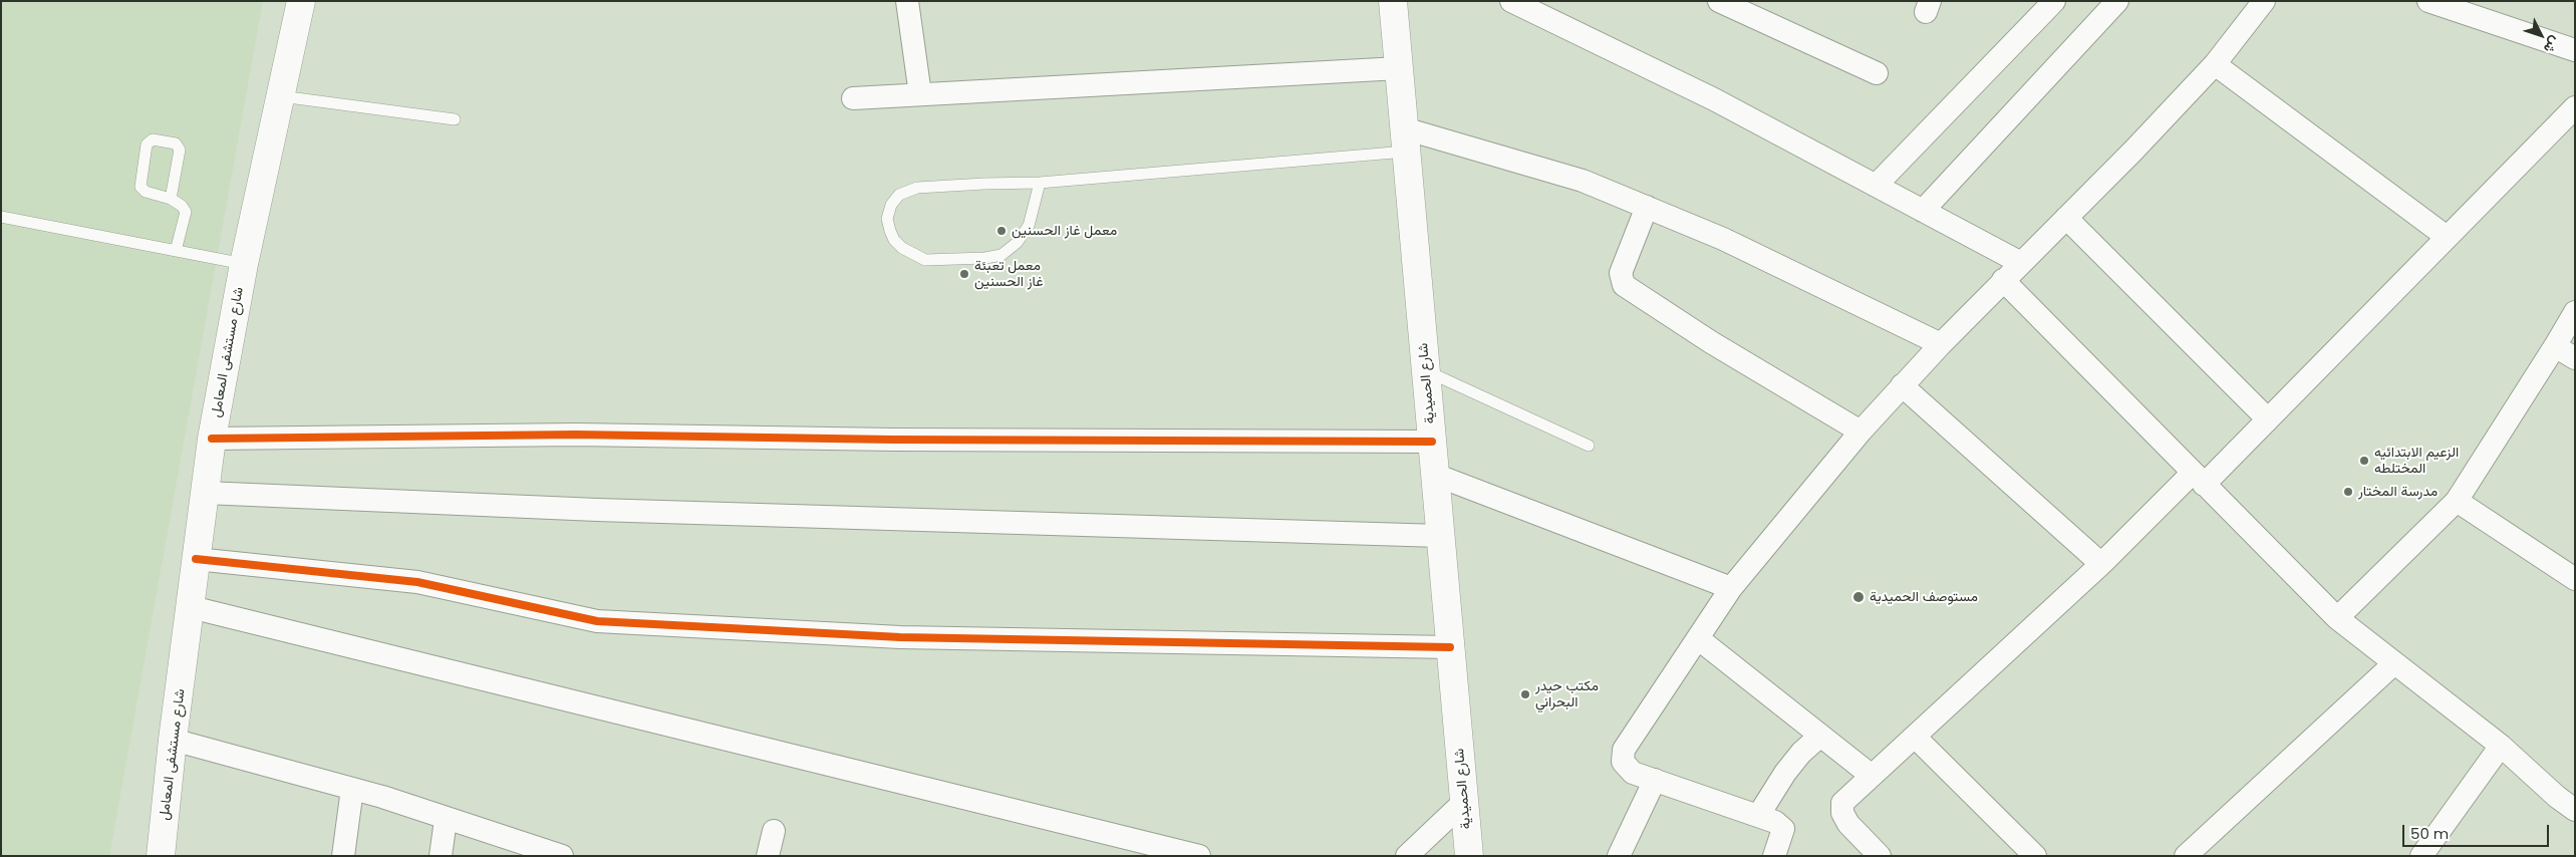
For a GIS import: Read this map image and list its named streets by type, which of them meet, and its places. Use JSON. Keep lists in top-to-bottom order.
{
  "streets": {
    "main road": ["شارع مستشفى المعامل", "شارع الحميدية"]
  },
  "places": [
    "معمل غاز الحسنين",
    "معمل تعبئة غاز الحسنين",
    "الزعيم الابتدائيه المختلطه",
    "مدرسة المختار",
    "مستوصف الحميدية",
    "مكتب حيدر البحراني"
  ],
  "scale_bar": "50 m",
  "north": "bottom right"
}
